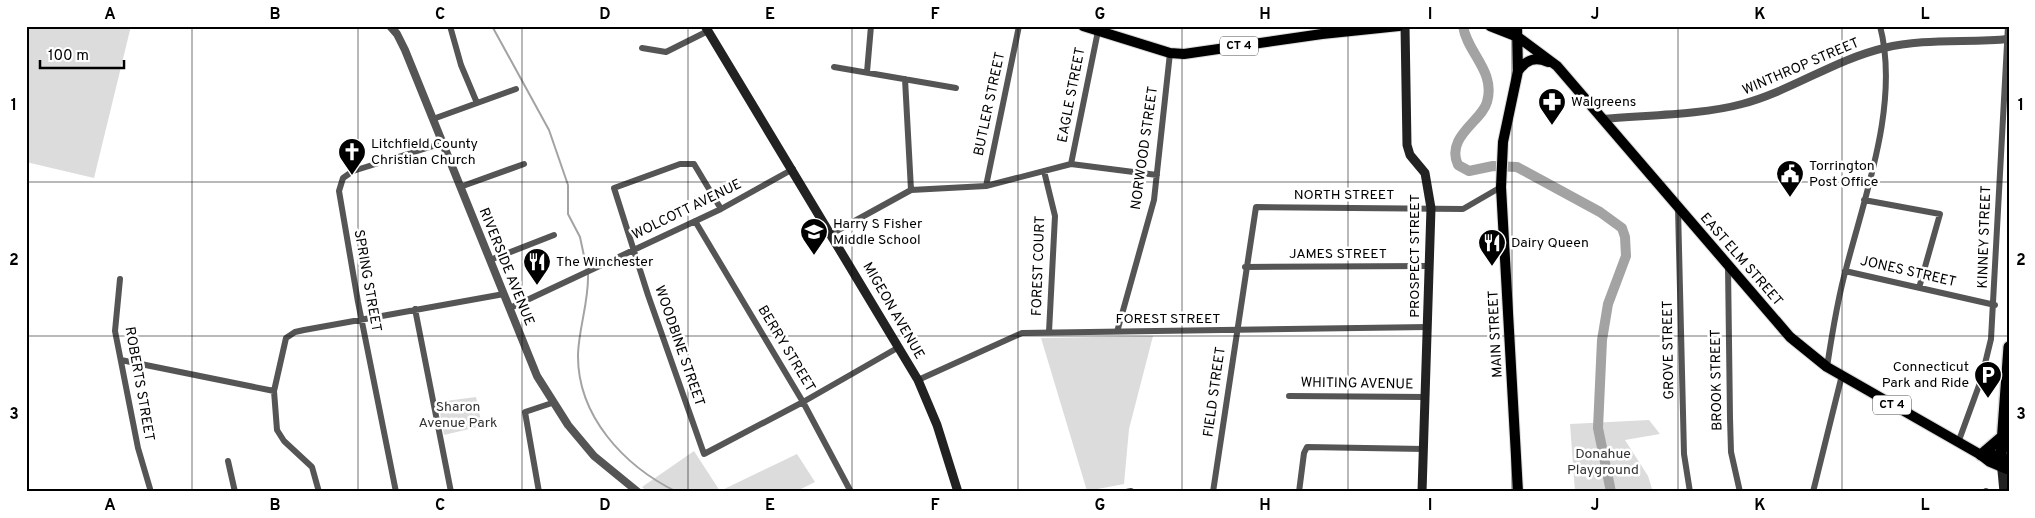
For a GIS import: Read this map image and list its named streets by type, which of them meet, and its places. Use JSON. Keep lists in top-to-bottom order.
{
  "streets": {
    "main road": [
      "CT 4",
      "PROSPECT STREET",
      "EAST ELM STREET",
      "MIGEON AVENUE",
      "MAIN STREET"
    ],
    "street": [
      "WINTHROP STREET",
      "EAGLE STREET",
      "BUTLER STREET",
      "NORWOOD STREET",
      "NORTH STREET",
      "WOLCOTT AVENUE",
      "KINNEY STREET",
      "JAMES STREET",
      "FOREST COURT",
      "RIVERSIDE AVENUE",
      "JONES STREET",
      "SPRING STREET",
      "FOREST STREET",
      "WOODBINE STREET",
      "BERRY STREET",
      "GROVE STREET",
      "BROOK STREET",
      "ROBERTS STREET",
      "WHITING AVENUE",
      "FIELD STREET"
    ]
  },
  "crossings": [
    ["CT 4", "EAGLE STREET"],
    ["CT 4", "NORWOOD STREET"],
    ["CT 4", "EAST ELM STREET"],
    ["CT 4", "MAIN STREET"],
    ["WINTHROP STREET", "KINNEY STREET"],
    ["WINTHROP STREET", "EAST ELM STREET"],
    ["NORWOOD STREET", "FOREST STREET"],
    ["NORTH STREET", "PROSPECT STREET"],
    ["NORTH STREET", "MAIN STREET"],
    ["NORTH STREET", "FIELD STREET"],
    ["WOLCOTT AVENUE", "RIVERSIDE AVENUE"],
    ["WOLCOTT AVENUE", "MIGEON AVENUE"],
    ["WOLCOTT AVENUE", "WOODBINE STREET"],
    ["WOLCOTT AVENUE", "BERRY STREET"],
    ["KINNEY STREET", "EAST ELM STREET"],
    ["KINNEY STREET", "JONES STREET"],
    ["JAMES STREET", "PROSPECT STREET"],
    ["JAMES STREET", "FIELD STREET"],
    ["PROSPECT STREET", "FOREST STREET"],
    ["PROSPECT STREET", "WHITING AVENUE"],
    ["EAST ELM STREET", "MAIN STREET"],
    ["EAST ELM STREET", "GROVE STREET"],
    ["EAST ELM STREET", "BROOK STREET"],
    ["FOREST COURT", "FOREST STREET"],
    ["RIVERSIDE AVENUE", "SPRING STREET"],
    ["MIGEON AVENUE", "FOREST STREET"],
    ["FOREST STREET", "FIELD STREET"],
    ["WOODBINE STREET", "BERRY STREET"]
  ],
  "parks": ["Sharon Avenue Park", "Donahue Playground"],
  "places": {
    "pharmacy": ["Walgreens"],
    "church": ["Litchfield County Christian Church"],
    "public building": ["Torrington Post Office"],
    "school or university": ["Harry S Fisher Middle School"],
    "restaurant": ["Dairy Queen", "The Winchester"],
    "parking": ["Connecticut Park and Ride"]
  },
  "scale_bar": "100 m",
  "grid": {
    "columns": [
      "A",
      "B",
      "C",
      "D",
      "E",
      "F",
      "G",
      "H",
      "I",
      "J",
      "K",
      "L"
    ],
    "rows": ["1", "2", "3"]
  }
}
